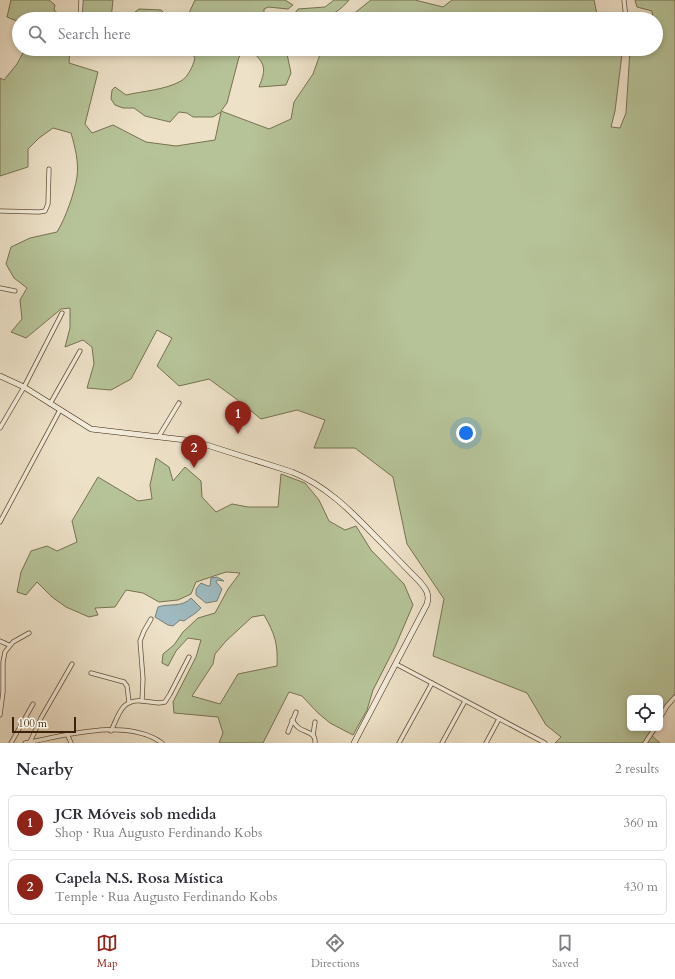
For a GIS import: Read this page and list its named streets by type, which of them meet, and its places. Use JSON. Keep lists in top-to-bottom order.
{
  "scale_bar": "100 m",
  "page": {
    "search": "Search here",
    "pins": ["1", "2"],
    "scale": "100 m",
    "heading": ["Nearby", "2 results"],
    "list": [
      {
        "mark": "1",
        "name": "JCR Móveis sob medida",
        "note": "Shop · Rua Augusto Ferdinando Kobs",
        "value": "360 m"
      },
      {
        "mark": "2",
        "name": "Capela N.S. Rosa Mística",
        "note": "Temple · Rua Augusto Ferdinando Kobs",
        "value": "430 m"
      }
    ],
    "nav": ["Map", "Directions", "Saved"]
  }
}
